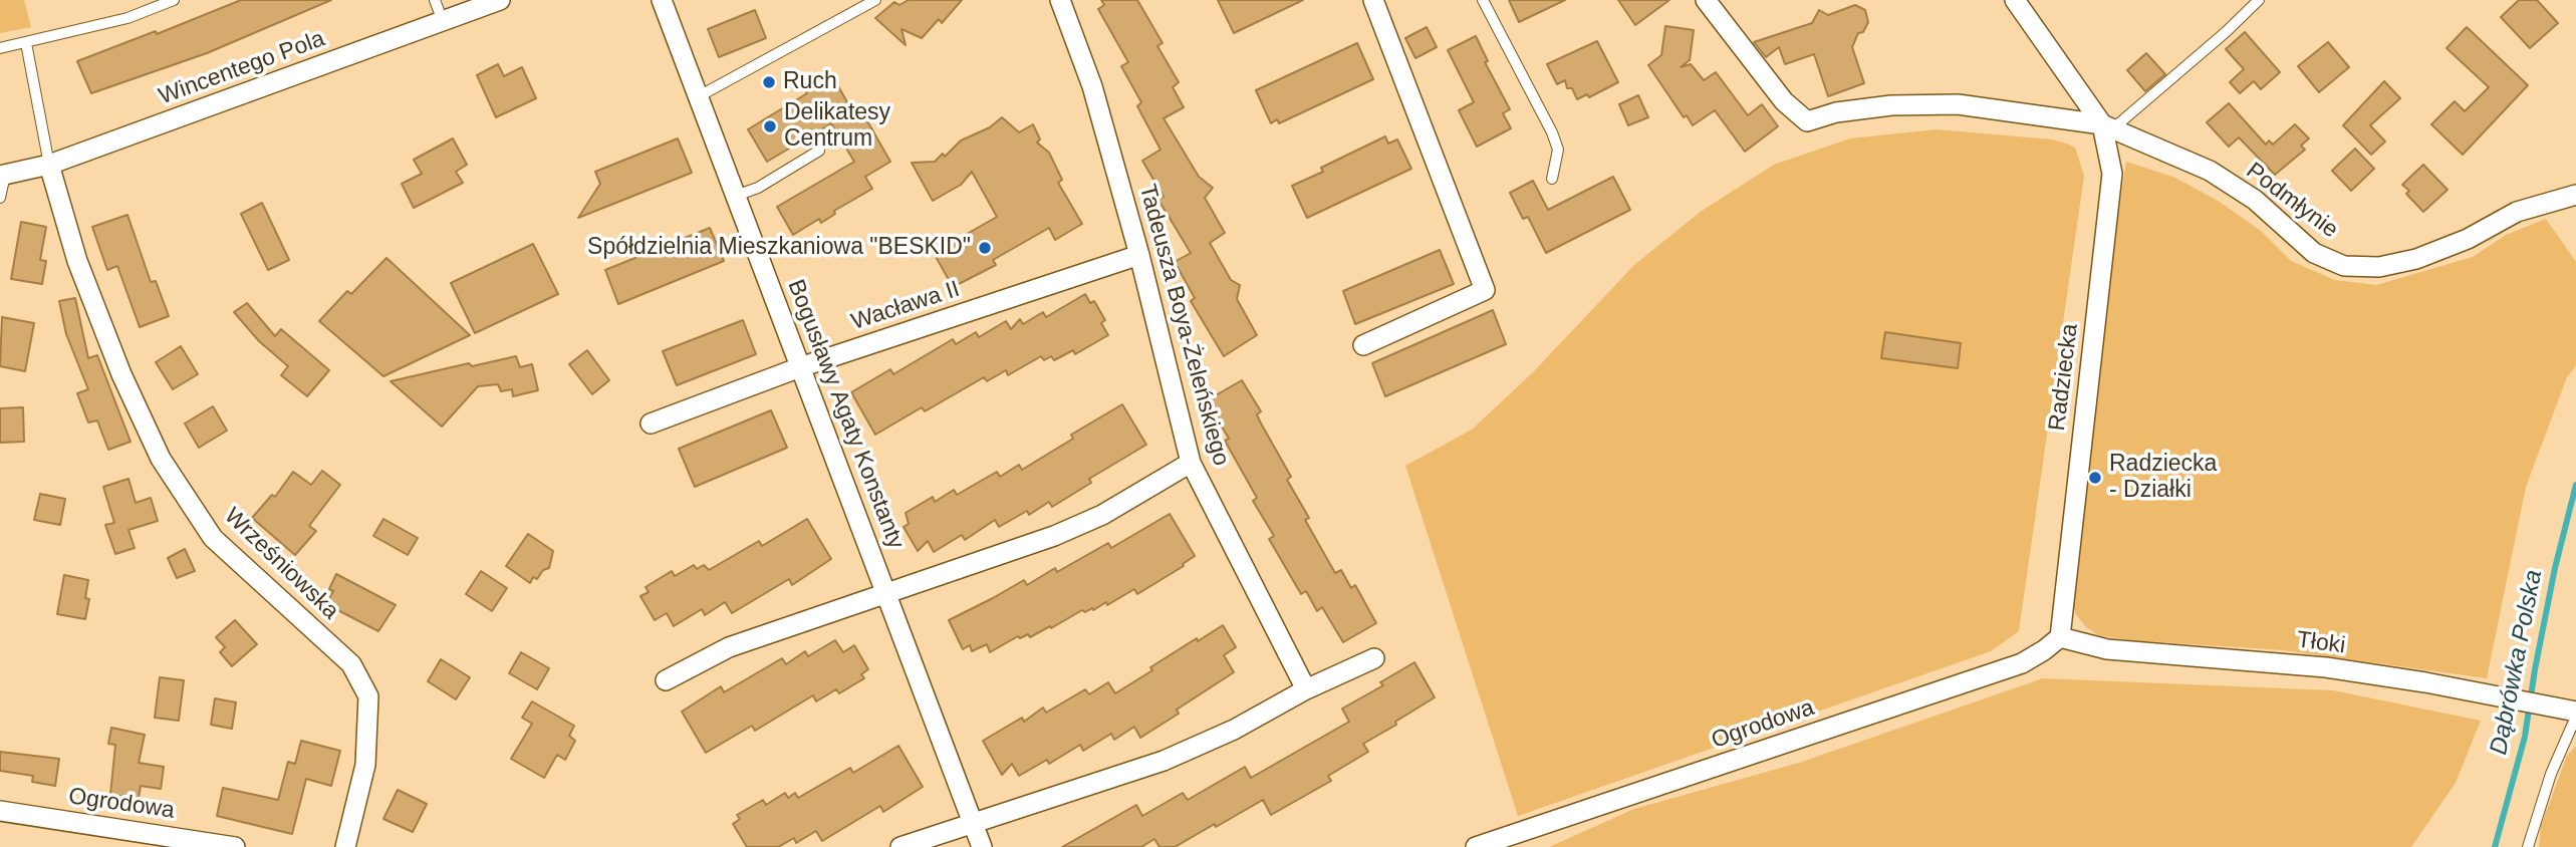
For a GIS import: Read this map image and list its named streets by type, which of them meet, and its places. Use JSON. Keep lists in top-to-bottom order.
{
  "streets": {
    "street": [
      "Wincentego Pola",
      "Podmłynie",
      "Wacława II",
      "Tadeusza Boya-Żeleńskiego",
      "Radziecka",
      "Bogusławy Agaty Konstanty",
      "Wrześniowska",
      "Tłoki",
      "Ogrodowa"
    ]
  },
  "crossings": [
    ["Wincentego Pola", "Wrześniowska"],
    ["Podmłynie", "Radziecka"],
    ["Wacława II", "Tadeusza Boya-Żeleńskiego"],
    ["Wacława II", "Bogusławy Agaty Konstanty"],
    ["Radziecka", "Tłoki"],
    ["Radziecka", "Ogrodowa"],
    ["Tłoki", "Ogrodowa"]
  ],
  "water": ["Dąbrówka Polska"],
  "places": [
    "Ruch",
    "Delikatesy Centrum",
    "Spółdzielnia Mieszkaniowa \"BESKID\"",
    "Radziecka - Działki"
  ]
}
